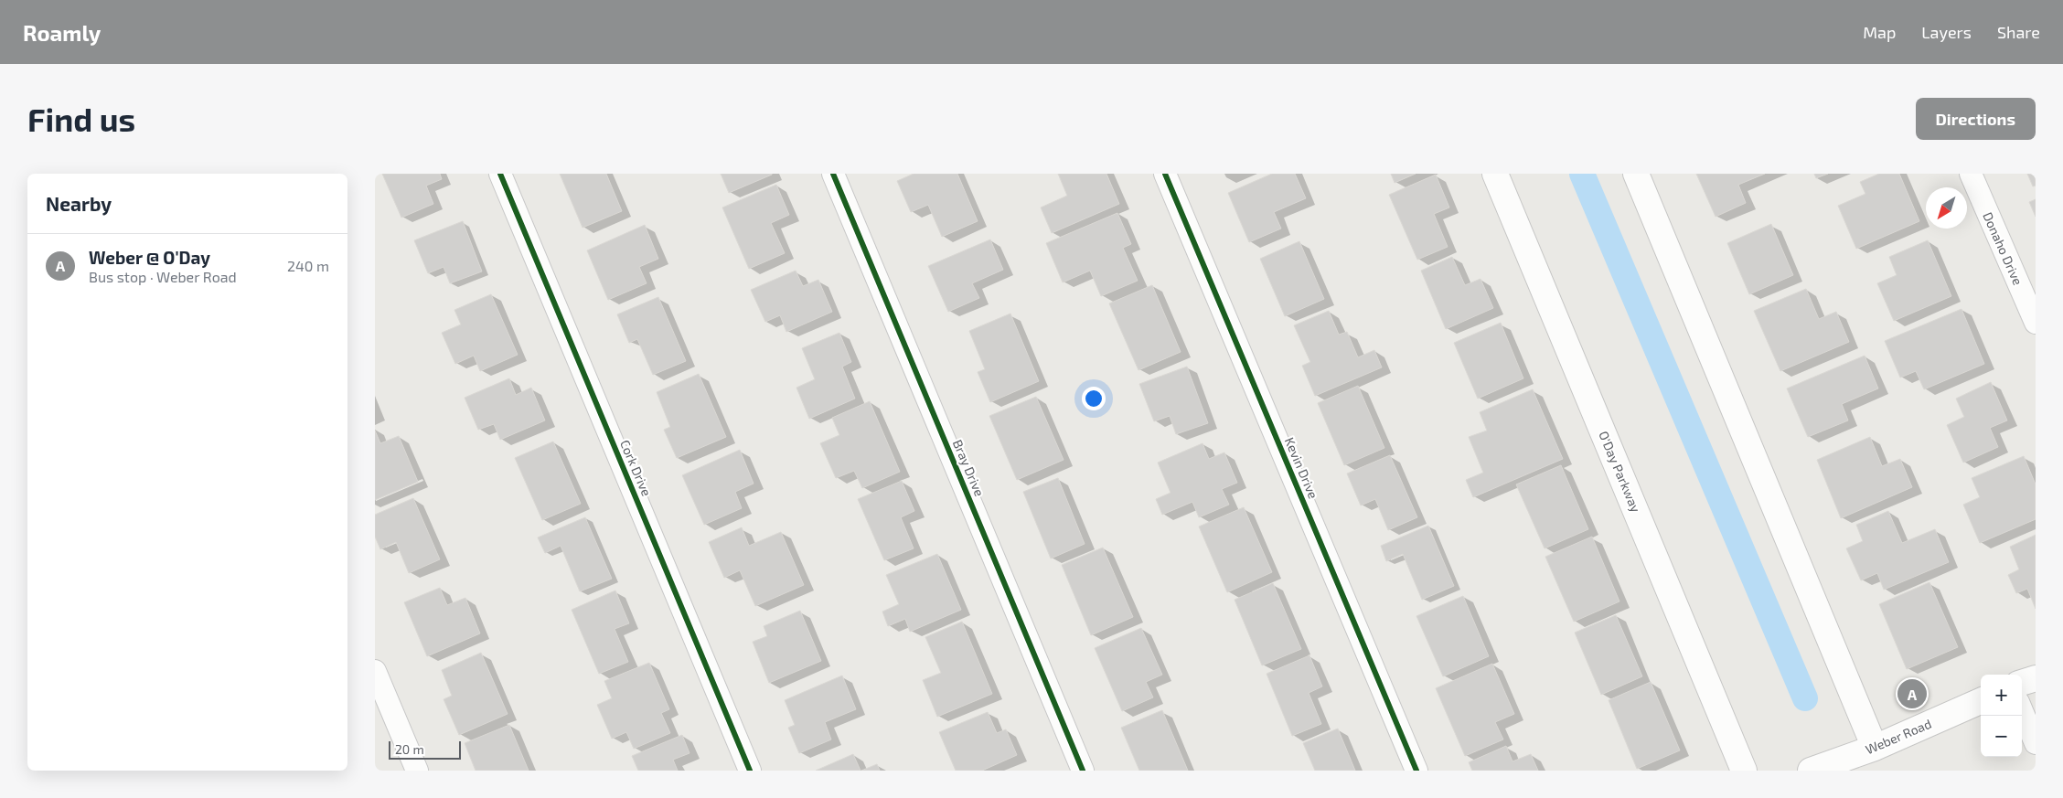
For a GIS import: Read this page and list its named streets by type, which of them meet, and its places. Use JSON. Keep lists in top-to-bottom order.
{
  "streets": {
    "street": [
      "Donaho Drive",
      "Cork Drive",
      "Bray Drive",
      "Kevin Drive",
      "O'Day Parkway",
      "Weber Road"
    ]
  },
  "scale_bar": "20 m",
  "north": "bottom left",
  "page": {
    "header": "Roamly",
    "nav": ["Map", "Layers", "Share"],
    "buttons": "Directions",
    "title": "Find us",
    "heading": "Nearby",
    "list": [
      {
        "mark": "A",
        "name": "Weber @ O'Day",
        "note": "Bus stop · Weber Road",
        "value": "240 m"
      }
    ],
    "map_buttons": ["+", "−"],
    "pins": "A",
    "scale": "20 m"
  }
}
